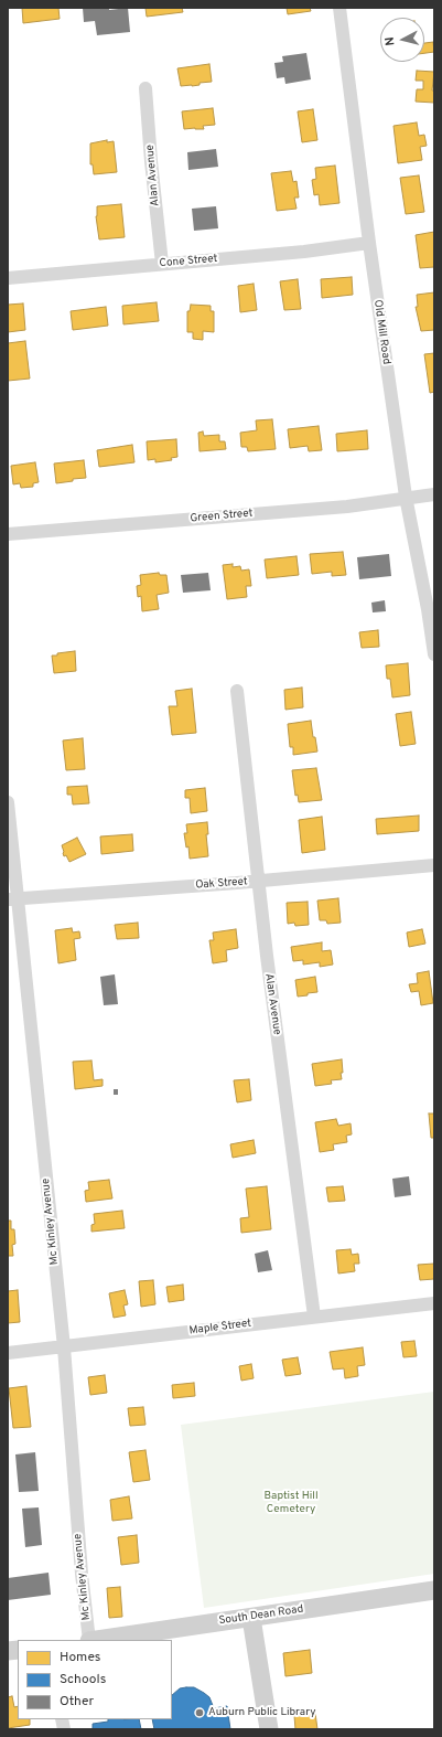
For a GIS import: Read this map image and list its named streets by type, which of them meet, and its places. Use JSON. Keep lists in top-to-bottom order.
{
  "streets": {
    "street": [
      "Alan Avenue",
      "Cone Street",
      "Old Mill Road",
      "Green Street",
      "Oak Street",
      "Mc Kinley Avenue",
      "Maple Street",
      "South Dean Road"
    ]
  },
  "crossings": [
    ["Alan Avenue", "Cone Street"],
    ["Alan Avenue", "Oak Street"],
    ["Alan Avenue", "Maple Street"],
    ["Cone Street", "Old Mill Road"],
    ["Old Mill Road", "Green Street"],
    ["Oak Street", "Mc Kinley Avenue"],
    ["Mc Kinley Avenue", "Maple Street"]
  ],
  "parks": ["Baptist Hill Cemetery"],
  "places": ["Auburn Public Library"],
  "legend": ["Homes", "Schools", "Other"],
  "north": "left"
}
